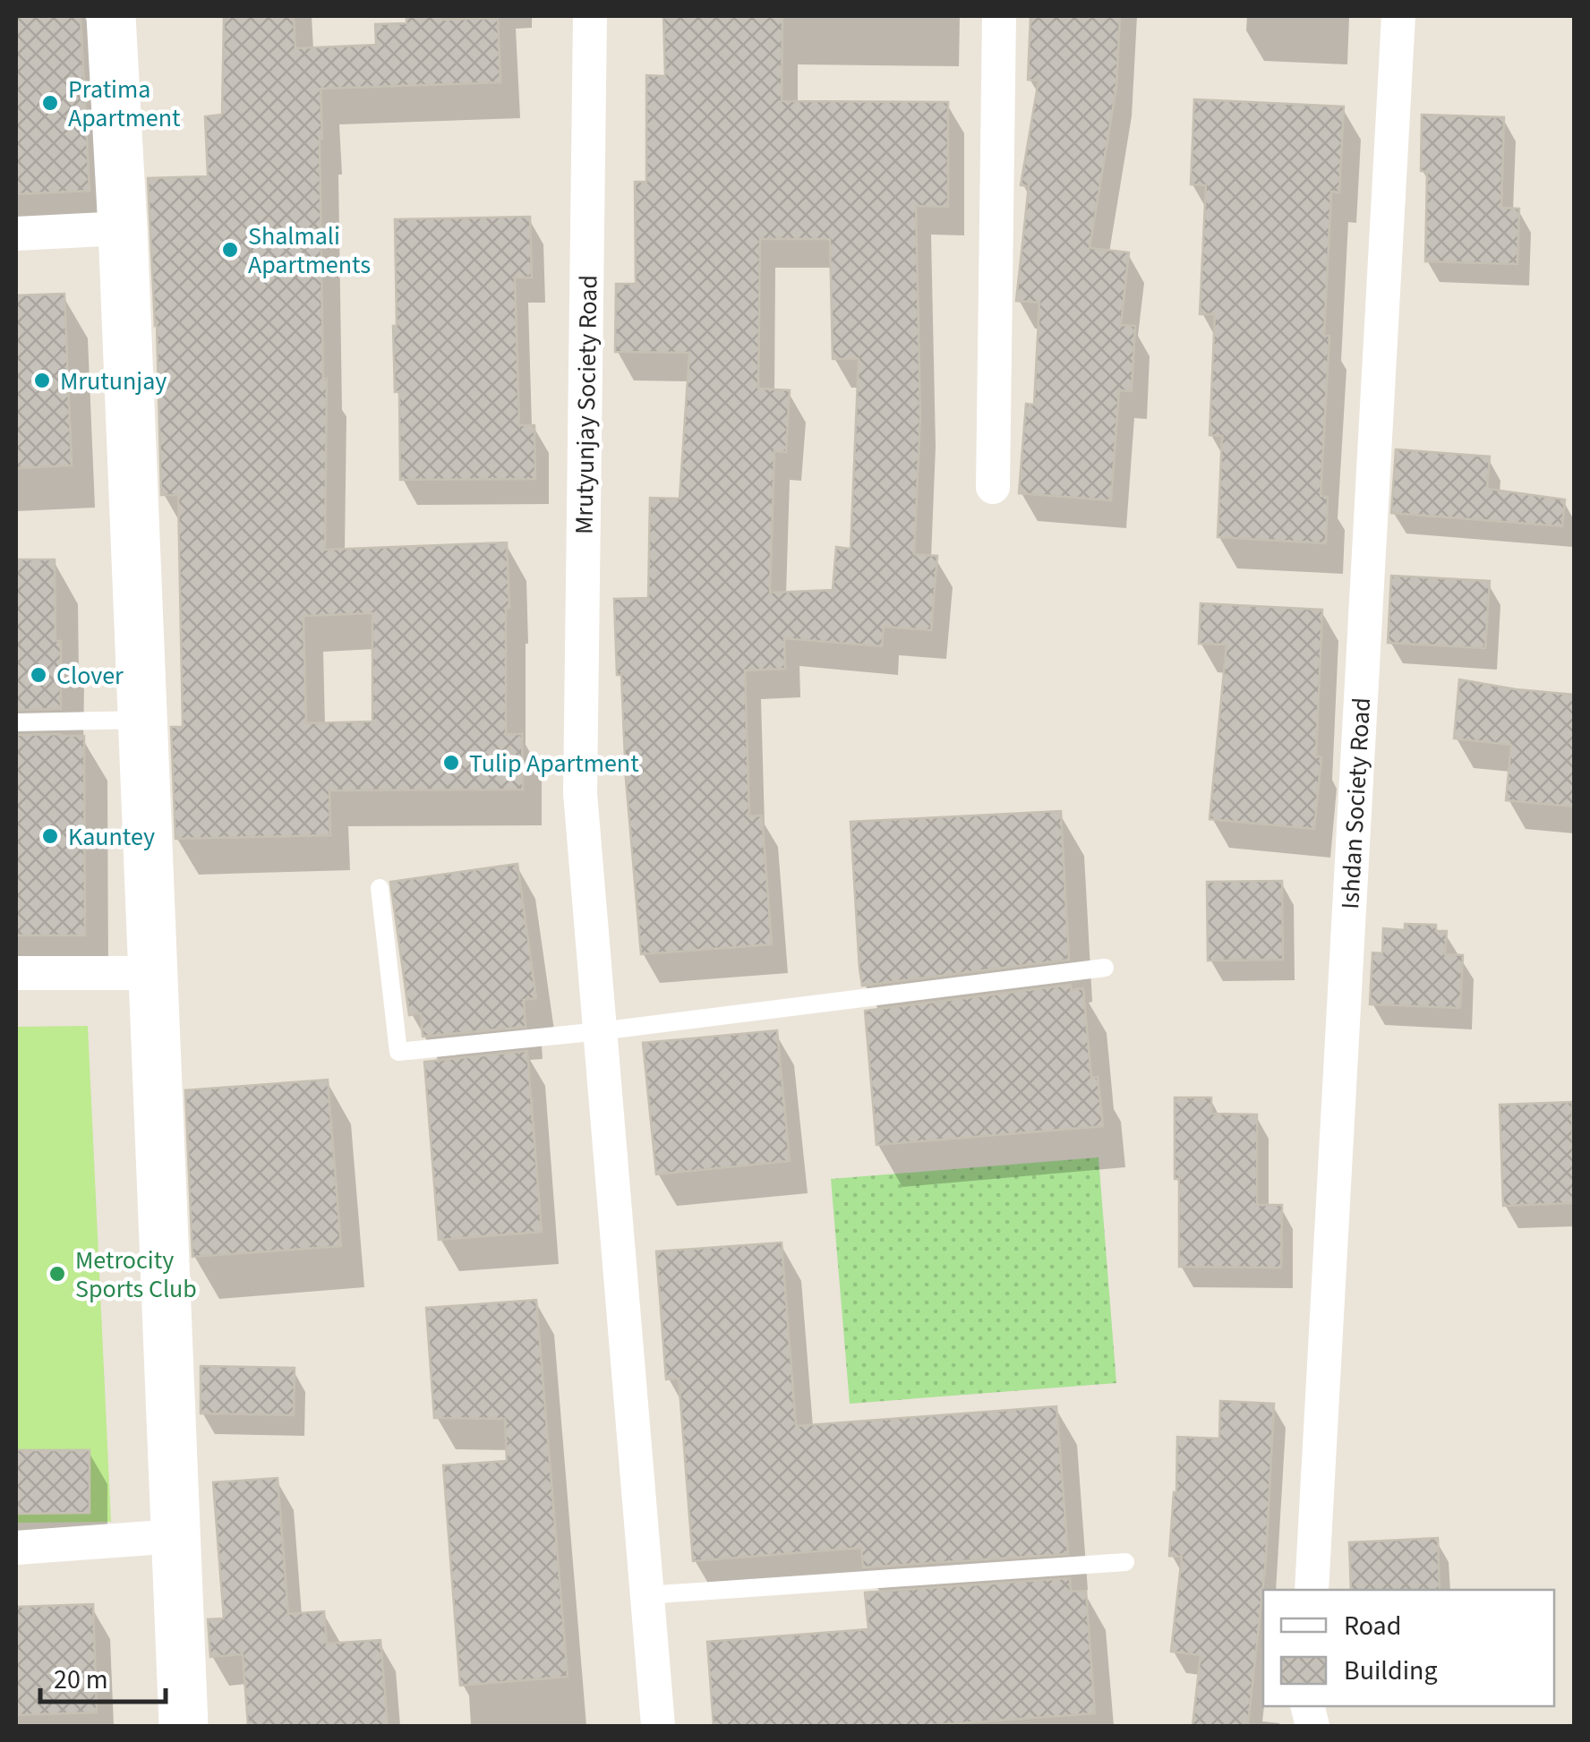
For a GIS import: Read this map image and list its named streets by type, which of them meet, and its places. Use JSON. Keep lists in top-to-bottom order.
{
  "streets": {
    "street": ["Mrutyunjay Society Road", "Ishdan Society Road"]
  },
  "places": [
    "Pratima Apartment",
    "Shalmali Apartments",
    "Mrutunjay",
    "Clover",
    "Tulip Apartment",
    "Kauntey",
    "Metrocity Sports Club"
  ],
  "legend": ["Road", "Building"],
  "scale_bar": "20 m"
}
